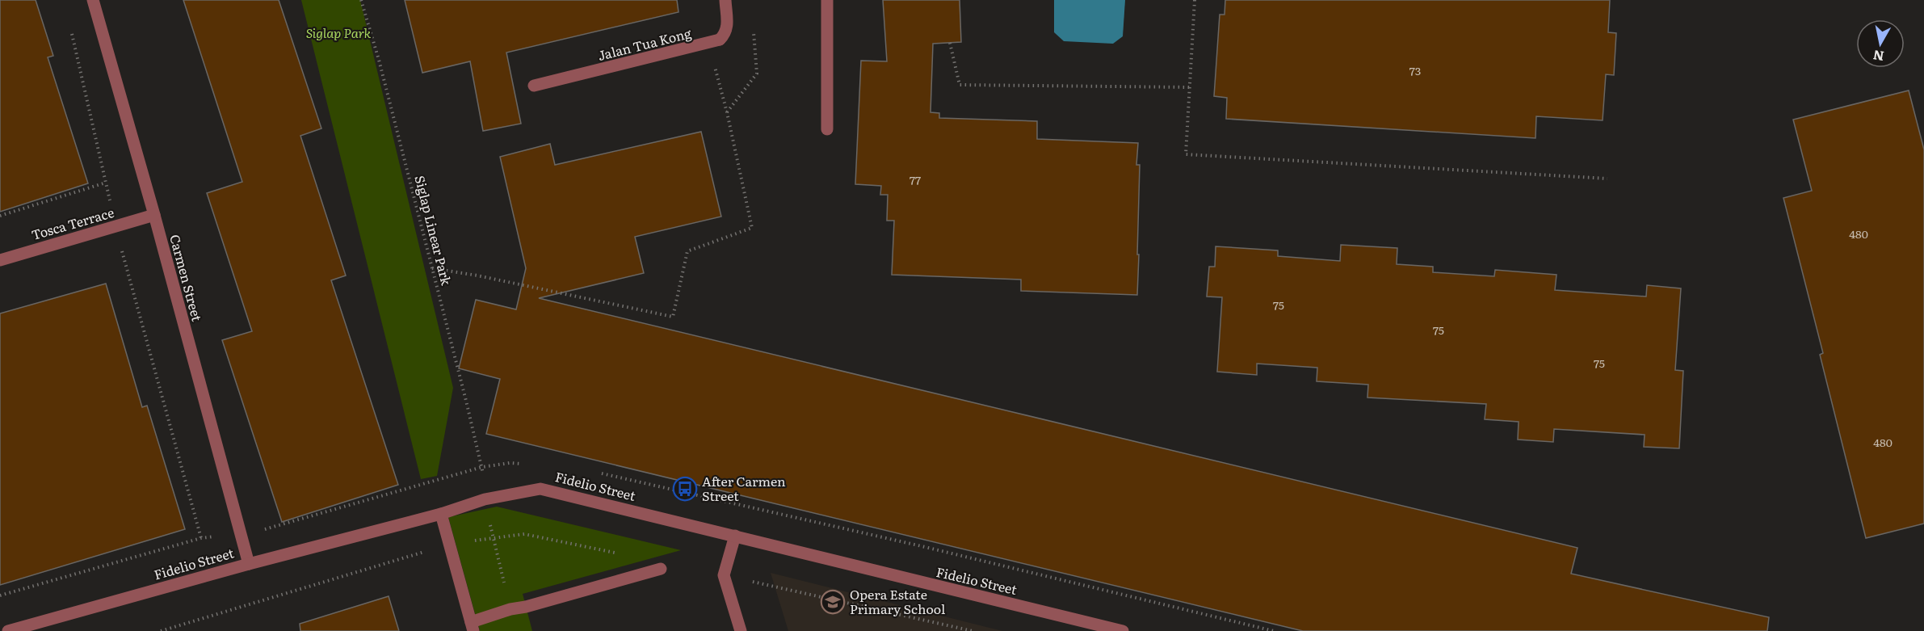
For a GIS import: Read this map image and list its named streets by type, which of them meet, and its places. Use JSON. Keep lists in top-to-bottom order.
{
  "streets": {
    "street": [
      "Jalan Tua Kong",
      "Tosca Terrace",
      "Carmen Street",
      "Fidelio Street"
    ],
    "path": ["Siglap Linear Park"]
  },
  "crossings": [
    ["Tosca Terrace", "Carmen Street"],
    ["Carmen Street", "Fidelio Street"]
  ],
  "parks": ["Siglap Park"],
  "places": {
    "bus stop": ["After Carmen Street"],
    "school or university": ["Opera Estate Primary School"]
  },
  "house_numbers": [
    "73",
    "77",
    "480",
    "75",
    "75",
    "75",
    "480"
  ],
  "north": "bottom"
}
